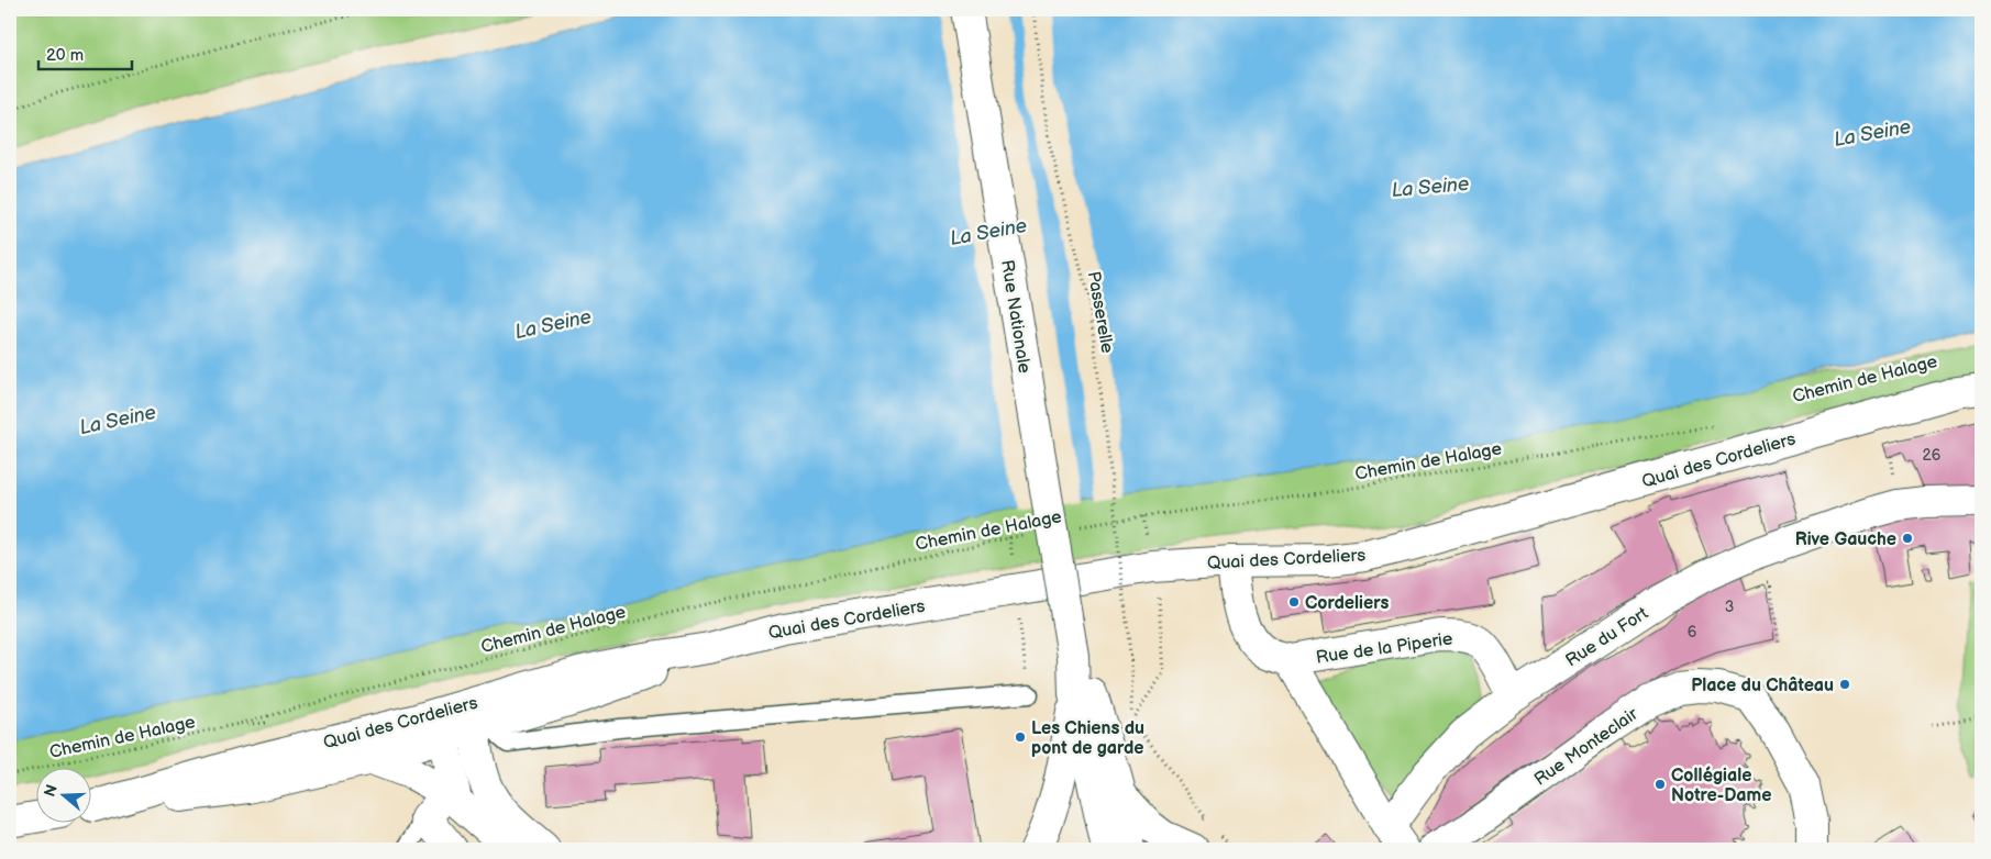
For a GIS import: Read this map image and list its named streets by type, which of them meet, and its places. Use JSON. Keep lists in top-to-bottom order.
{
  "streets": {
    "main road": [
      "Rue Nationale",
      "Quai des Cordeliers",
      "Rue du Fort",
      "Rue de la Piperie",
      "Rue Monteclair"
    ],
    "path": ["Passerelle", "Chemin de Halage"]
  },
  "crossings": [
    ["Rue du Fort", "Rue de la Piperie"]
  ],
  "water": ["La Seine"],
  "places": [
    "Rive Gauche",
    "Cordeliers",
    "Place du Château",
    "Les Chiens du pont de garde",
    "Collégiale Notre-Dame"
  ],
  "house_numbers": ["26", "3", "6"],
  "scale_bar": "20 m",
  "north": "left"
}
